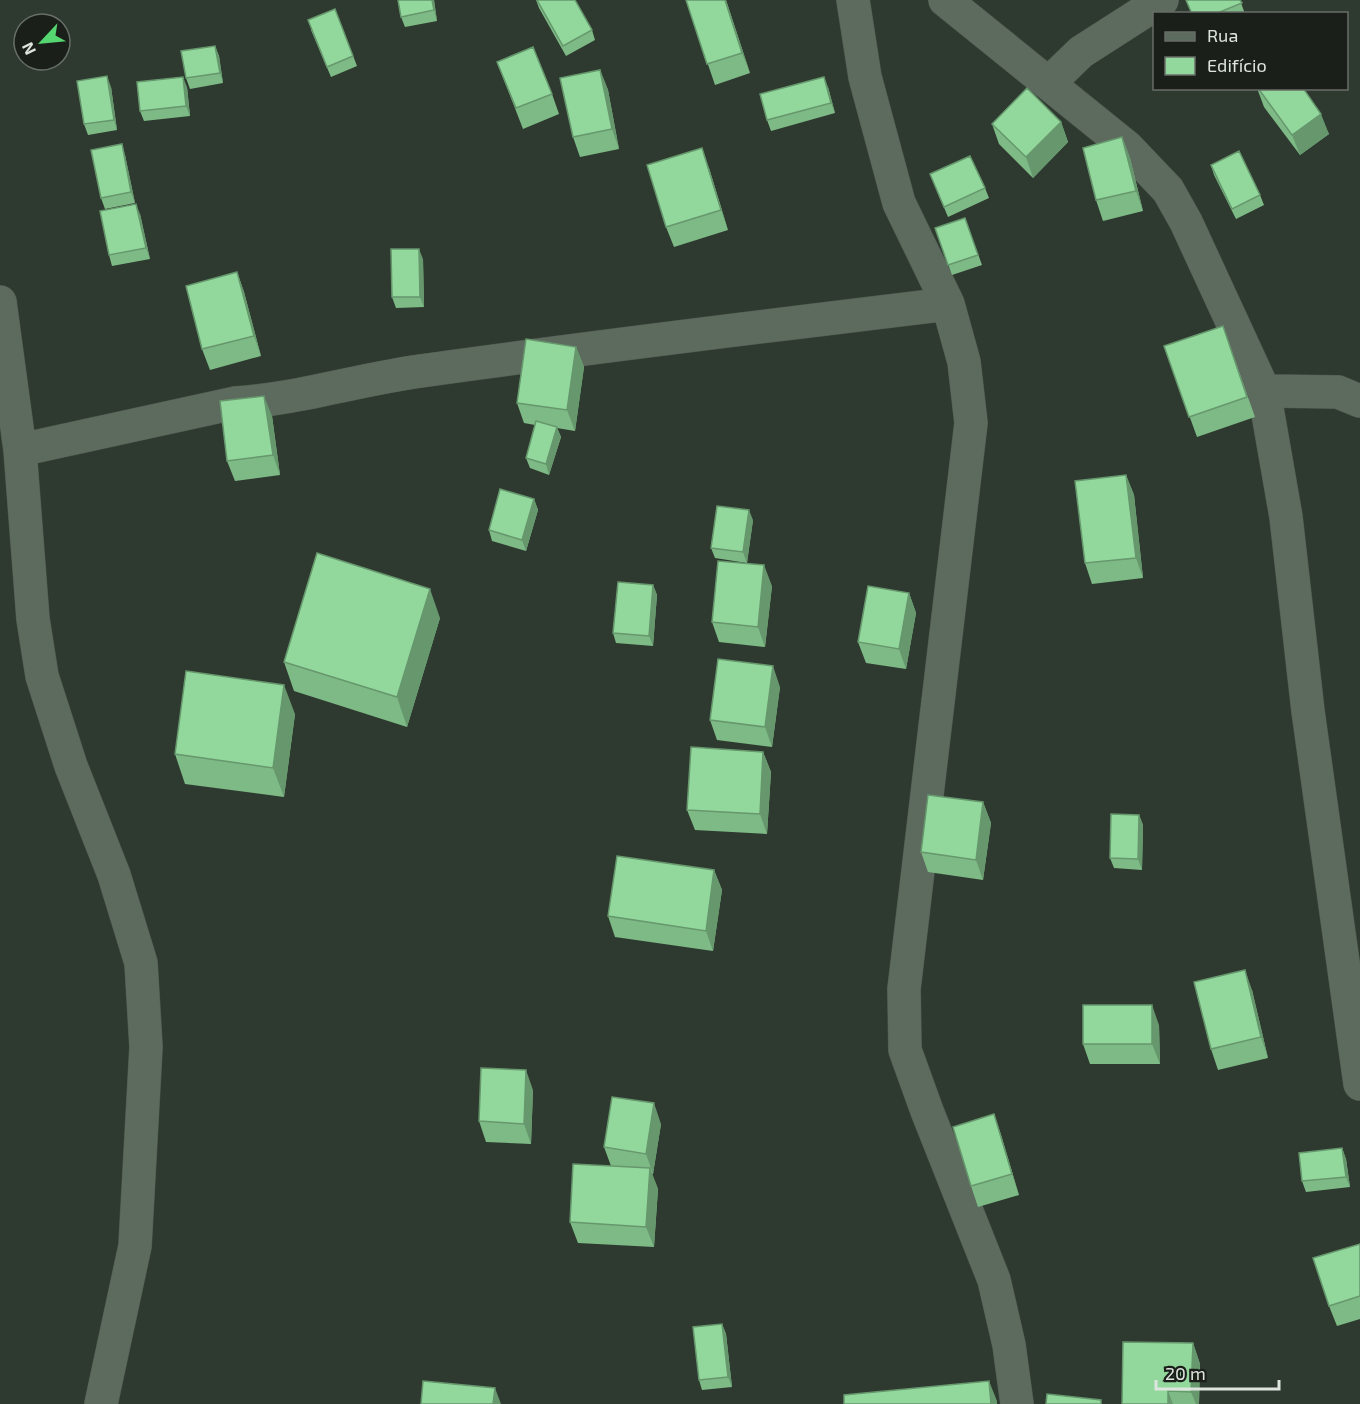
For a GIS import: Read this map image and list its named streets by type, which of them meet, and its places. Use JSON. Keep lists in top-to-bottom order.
{
  "legend": ["Rua", "Edifício"],
  "scale_bar": "20 m",
  "north": "bottom left"
}
